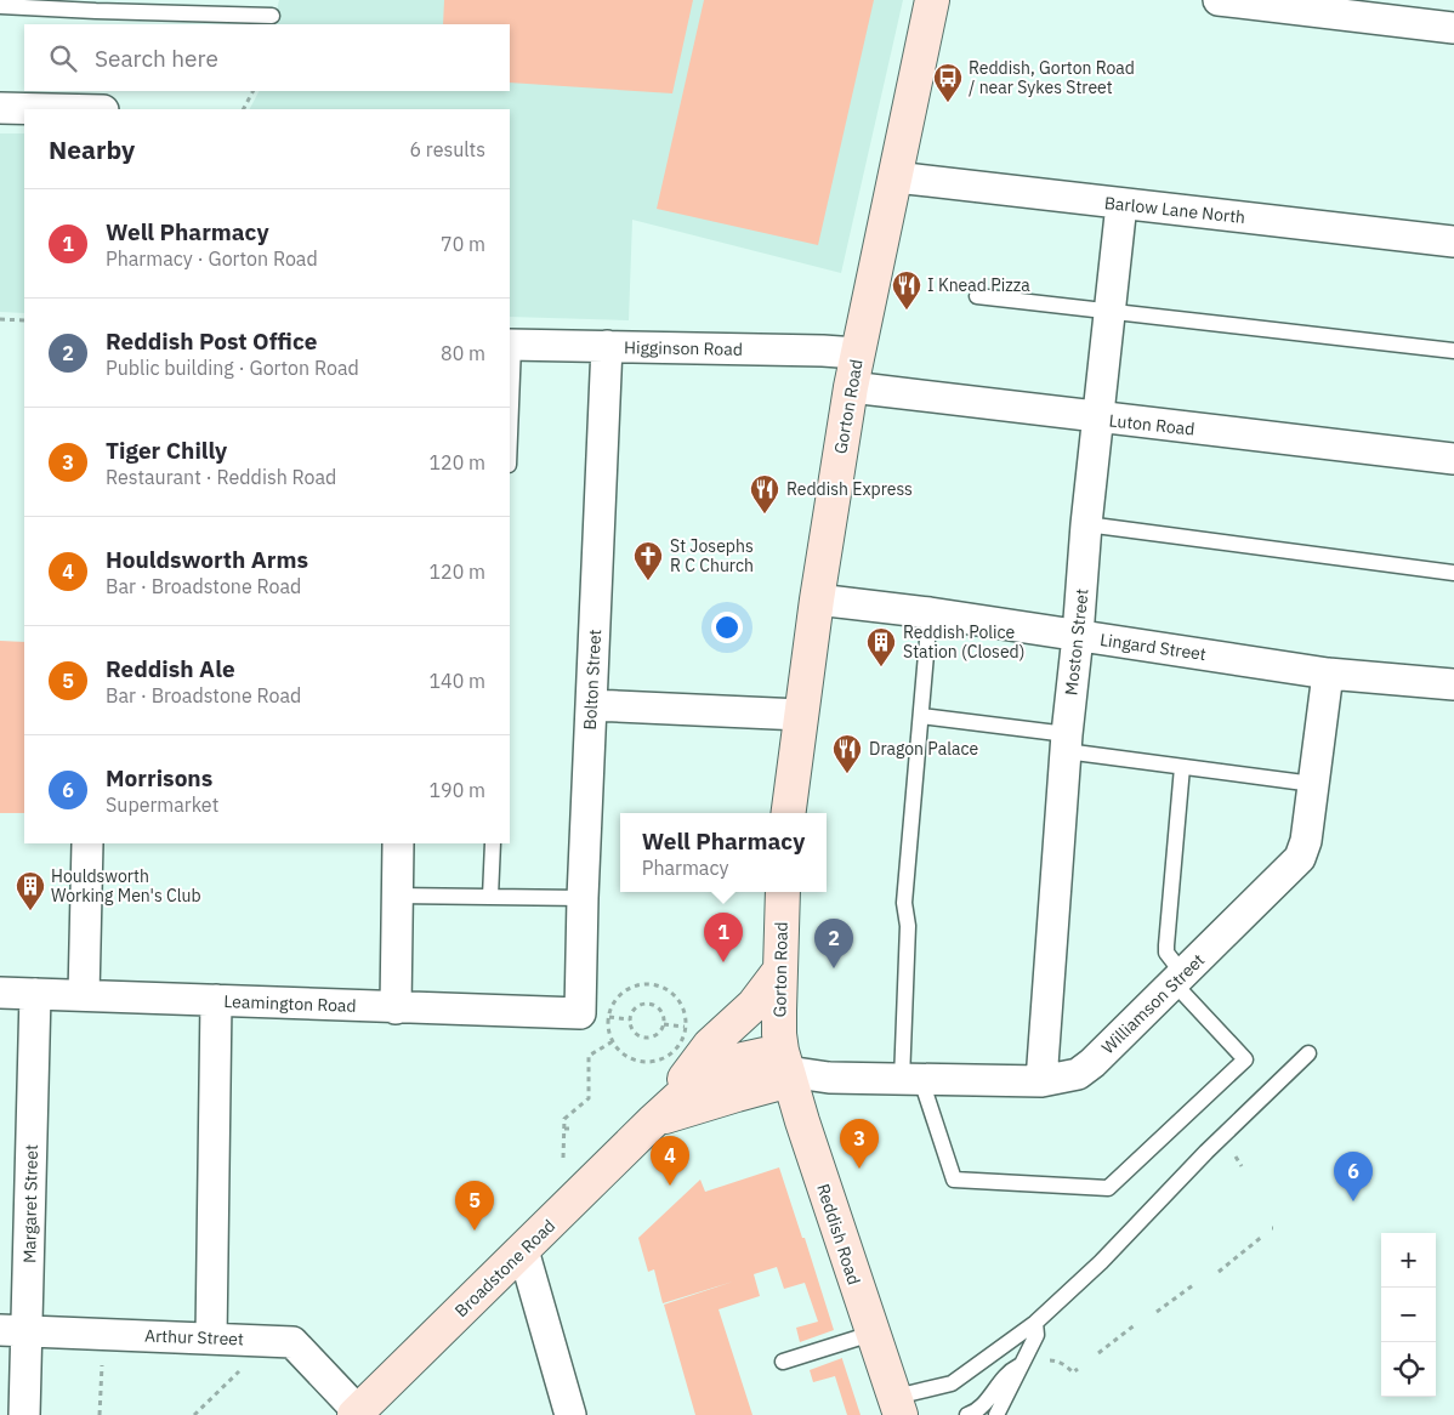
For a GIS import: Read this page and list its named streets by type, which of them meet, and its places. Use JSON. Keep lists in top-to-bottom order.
{
  "streets": {
    "main road": ["Gorton Road", "Reddish Road", "Broadstone Road"],
    "street": [
      "Barlow Lane North",
      "Higginson Road",
      "Luton Road",
      "Moston Street",
      "Lingard Street",
      "Bolton Street",
      "Leamington Road",
      "Williamson Street",
      "Margaret Street",
      "Arthur Street"
    ]
  },
  "crossings": [
    ["Barlow Lane North", "Gorton Road"],
    ["Barlow Lane North", "Moston Street"],
    ["Higginson Road", "Gorton Road"],
    ["Higginson Road", "Bolton Street"],
    ["Gorton Road", "Luton Road"],
    ["Gorton Road", "Lingard Street"],
    ["Gorton Road", "Williamson Street"],
    ["Gorton Road", "Reddish Road"],
    ["Gorton Road", "Broadstone Road"],
    ["Luton Road", "Moston Street"],
    ["Moston Street", "Lingard Street"],
    ["Moston Street", "Williamson Street"],
    ["Lingard Street", "Williamson Street"],
    ["Bolton Street", "Leamington Road"],
    ["Leamington Road", "Margaret Street"],
    ["Williamson Street", "Reddish Road"],
    ["Williamson Street", "Broadstone Road"],
    ["Margaret Street", "Arthur Street"],
    ["Reddish Road", "Broadstone Road"],
    ["Broadstone Road", "Arthur Street"]
  ],
  "places": {
    "bus stop": ["Reddish, Gorton Road / near Sykes Street"],
    "restaurant": ["I Knead Pizza", "Reddish Express", "Dragon Palace"],
    "church": ["St Josephs R C Church"],
    "building": ["Reddish Police Station (Closed)", "Houldsworth Working Men's Club"]
  },
  "page": {
    "search": "Search here",
    "heading": ["Nearby", "6 results"],
    "list": [
      {
        "mark": "1",
        "name": "Well Pharmacy",
        "note": "Pharmacy · Gorton Road",
        "value": "70 m"
      },
      {
        "mark": "2",
        "name": "Reddish Post Office",
        "note": "Public building · Gorton Road",
        "value": "80 m"
      },
      {
        "mark": "3",
        "name": "Tiger Chilly",
        "note": "Restaurant · Reddish Road",
        "value": "120 m"
      },
      {
        "mark": "4",
        "name": "Houldsworth Arms",
        "note": "Bar · Broadstone Road",
        "value": "120 m"
      },
      {
        "mark": "5",
        "name": "Reddish Ale",
        "note": "Bar · Broadstone Road",
        "value": "140 m"
      },
      {
        "mark": "6",
        "name": "Morrisons",
        "note": "Supermarket",
        "value": "190 m"
      }
    ],
    "popup": ["Well Pharmacy", "Pharmacy"],
    "pins": [
      "1",
      "2",
      "3",
      "4",
      "6",
      "5"
    ],
    "map_buttons": ["+", "−"]
  }
}
